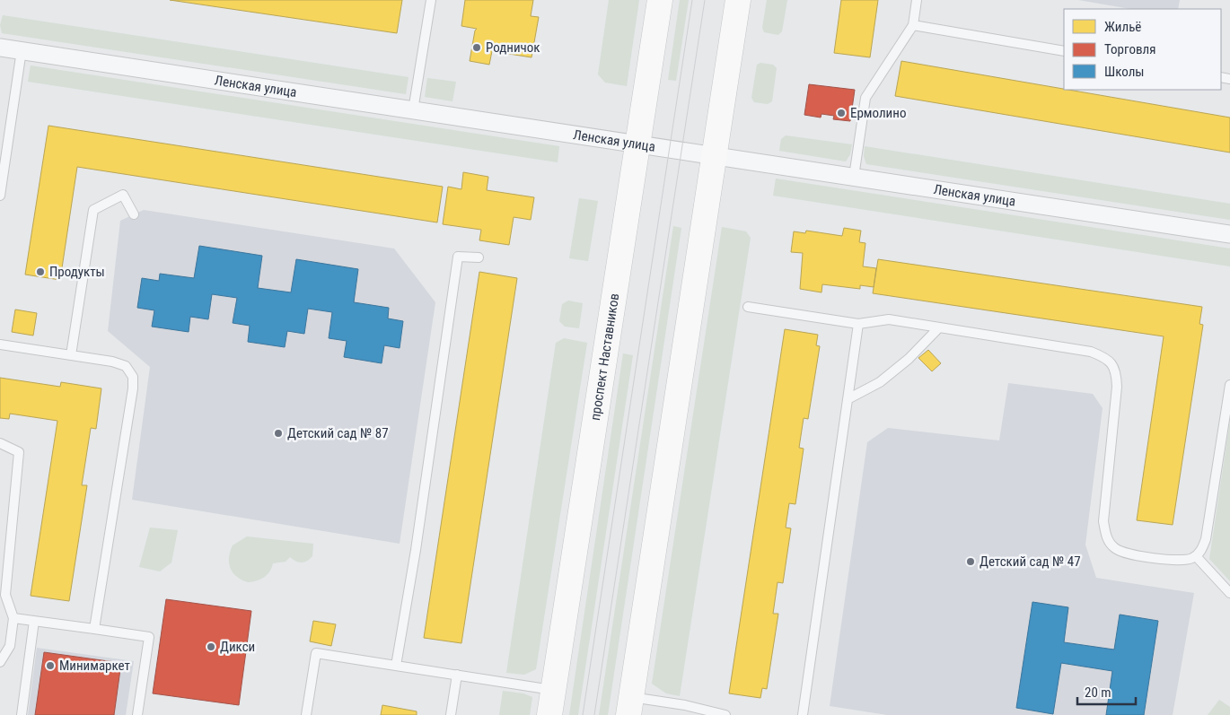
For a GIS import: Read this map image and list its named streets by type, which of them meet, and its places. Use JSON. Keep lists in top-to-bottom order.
{
  "streets": {
    "main road": ["проспект Наставников"],
    "street": ["Ленская улица"]
  },
  "crossings": [
    ["Ленская улица", "проспект Наставников"]
  ],
  "places": [
    "Родничок",
    "Ермолино",
    "Продукты",
    "Детский сад № 87",
    "Детский сад № 47",
    "Дикси",
    "Минимаркет"
  ],
  "legend": ["Жильё", "Торговля", "Школы"],
  "scale_bar": "20 m"
}
